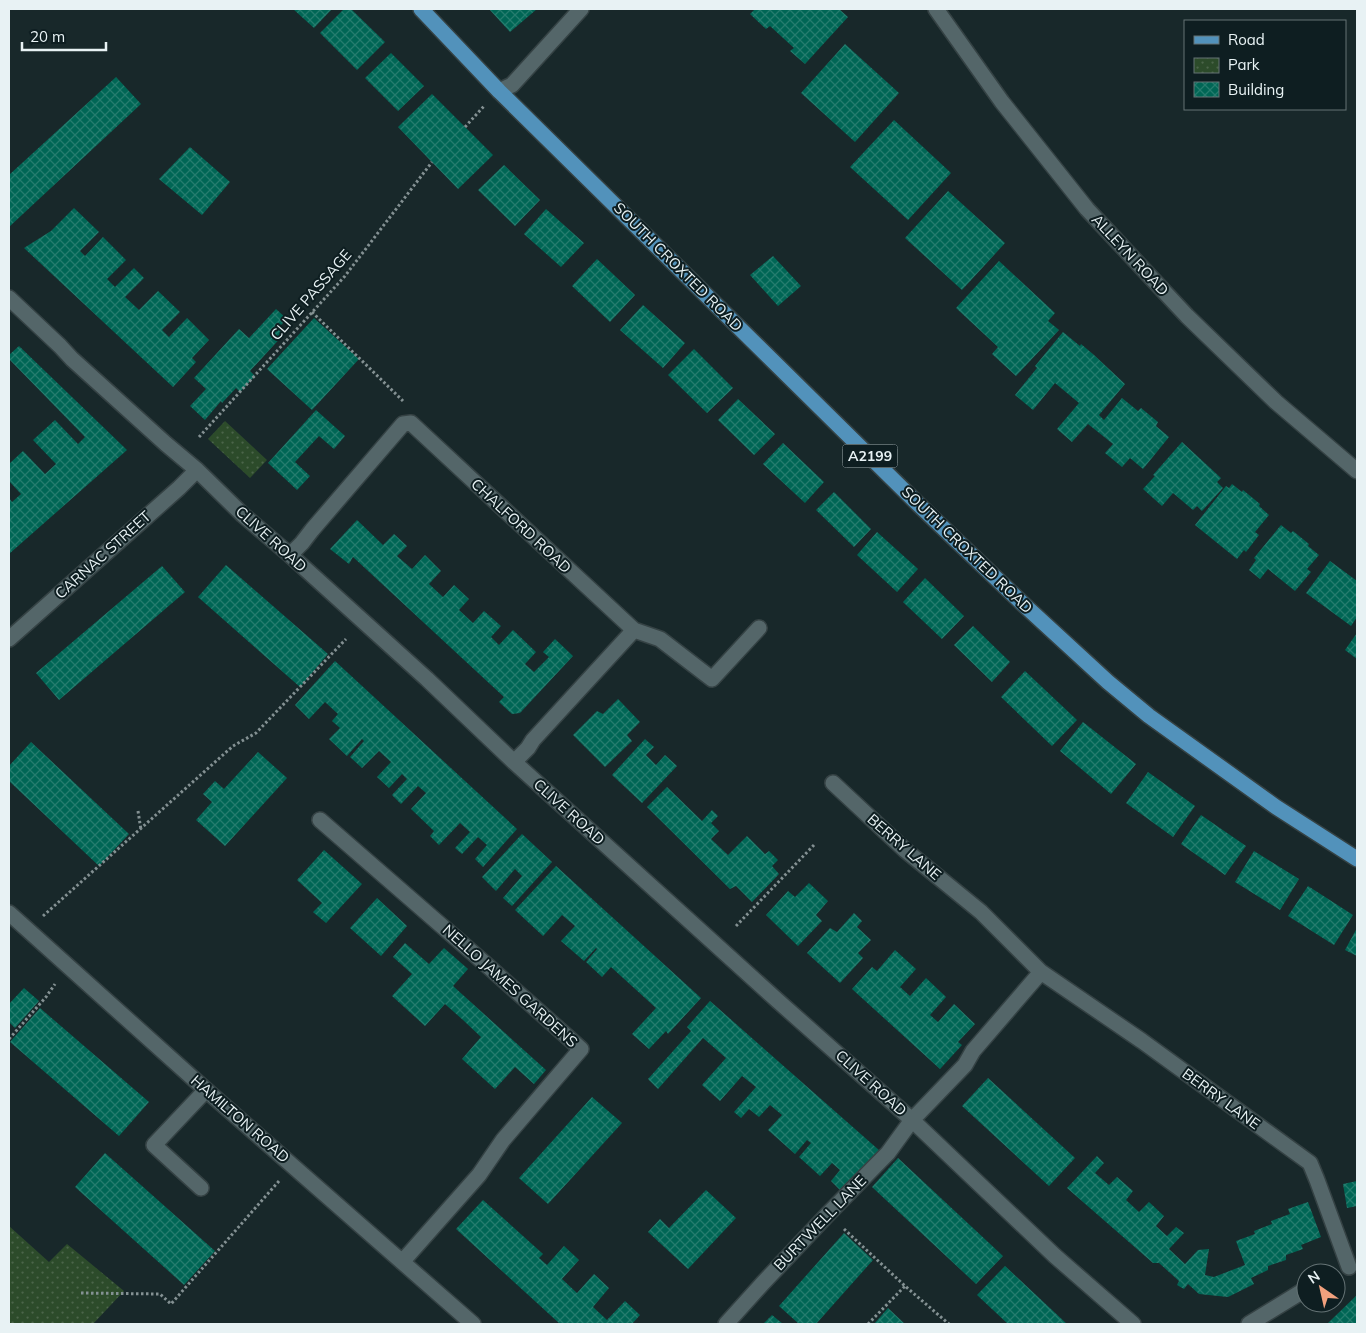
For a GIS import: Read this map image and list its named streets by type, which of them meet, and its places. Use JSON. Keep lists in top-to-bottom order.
{
  "streets": {
    "main road": ["SOUTH CROXTED ROAD", "A2199"],
    "street": [
      "ALLEYN ROAD",
      "CHALFORD ROAD",
      "CLIVE ROAD",
      "CARNAC STREET",
      "BERRY LANE",
      "NELLO JAMES GARDENS",
      "HAMILTON ROAD",
      "BURTWELL LANE"
    ],
    "path": ["CLIVE PASSAGE"]
  },
  "crossings": [
    ["CLIVE ROAD", "CARNAC STREET"],
    ["CLIVE ROAD", "BURTWELL LANE"],
    ["NELLO JAMES GARDENS", "HAMILTON ROAD"]
  ],
  "legend": ["Road", "Park", "Building"],
  "scale_bar": "20 m",
  "north": "top left"
}
